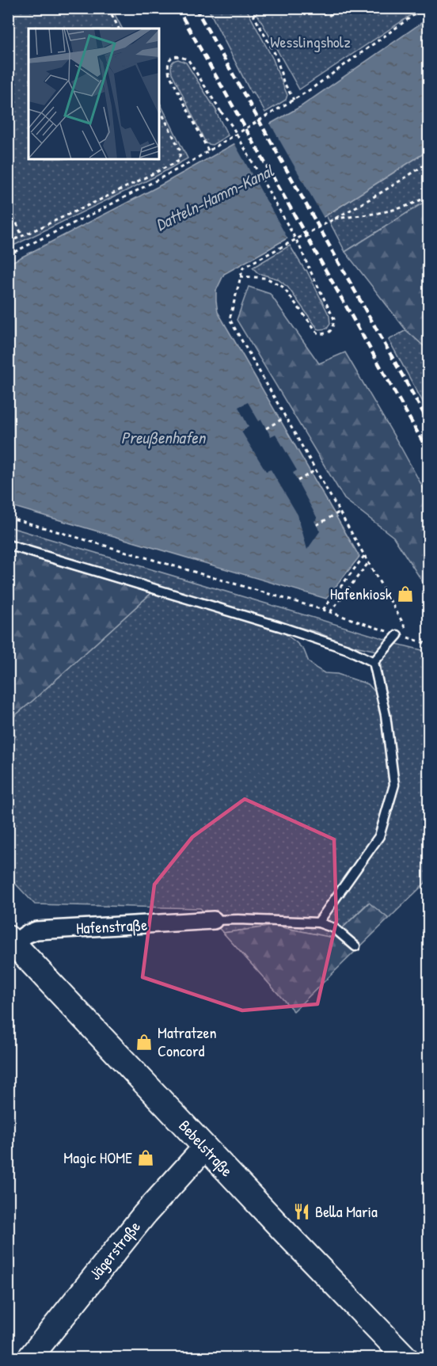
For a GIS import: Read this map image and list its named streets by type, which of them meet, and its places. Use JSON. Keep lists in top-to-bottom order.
{
  "streets": {
    "main road": ["Bebelstraße", "Jägerstraße"],
    "street": ["Hafenstraße"]
  },
  "crossings": [
    ["Hafenstraße", "Bebelstraße"],
    ["Bebelstraße", "Jägerstraße"]
  ],
  "water": ["Datteln-Hamm-Kanal", "Preußenhafen"],
  "parks": ["Wesslingsholz"],
  "places": {
    "shop": ["Hafenkiosk", "Matratzen Concord", "Magic HOME"],
    "restaurant": ["Bella Maria"]
  }
}
